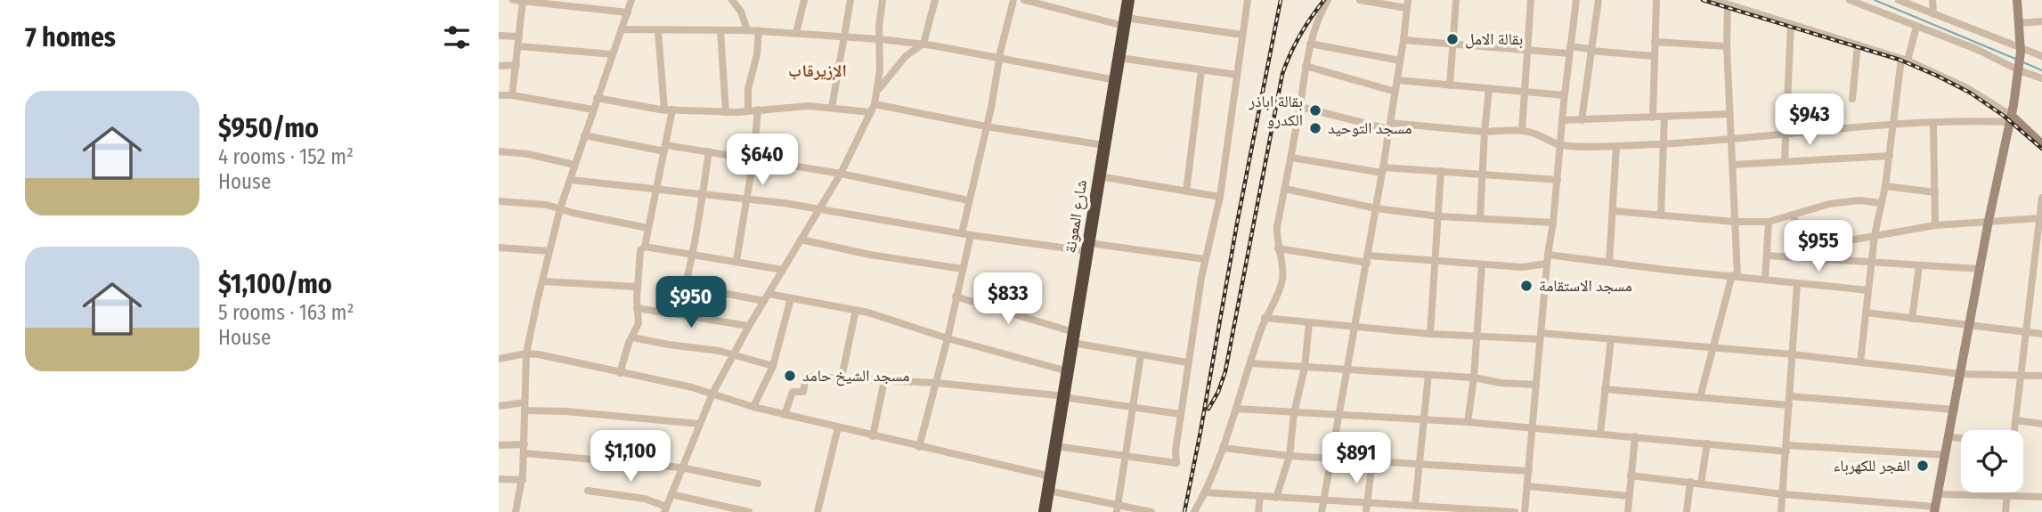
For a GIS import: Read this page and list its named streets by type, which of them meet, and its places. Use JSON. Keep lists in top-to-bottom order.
{
  "streets": {
    "highway": ["شارع المعونة"]
  },
  "districts": ["الإزيرقاب"],
  "places": [
    "بقالة الامل",
    "بقالة اباذر الكدرو",
    "مسجد التوحيد",
    "مسجد الاستقامة",
    "مسجد الشيخ حامد",
    "الفجر للكهرباء"
  ],
  "page": {
    "heading": "7 homes",
    "list": [
      {
        "name": "$950/mo",
        "note": "4 rooms · 152 m² · House"
      },
      {
        "name": "$1,100/mo",
        "note": "5 rooms · 163 m² · House"
      }
    ],
    "price": [
      "$943",
      "$640",
      "$955",
      "$833",
      "$950",
      "$1,100",
      "$891"
    ]
  }
}
